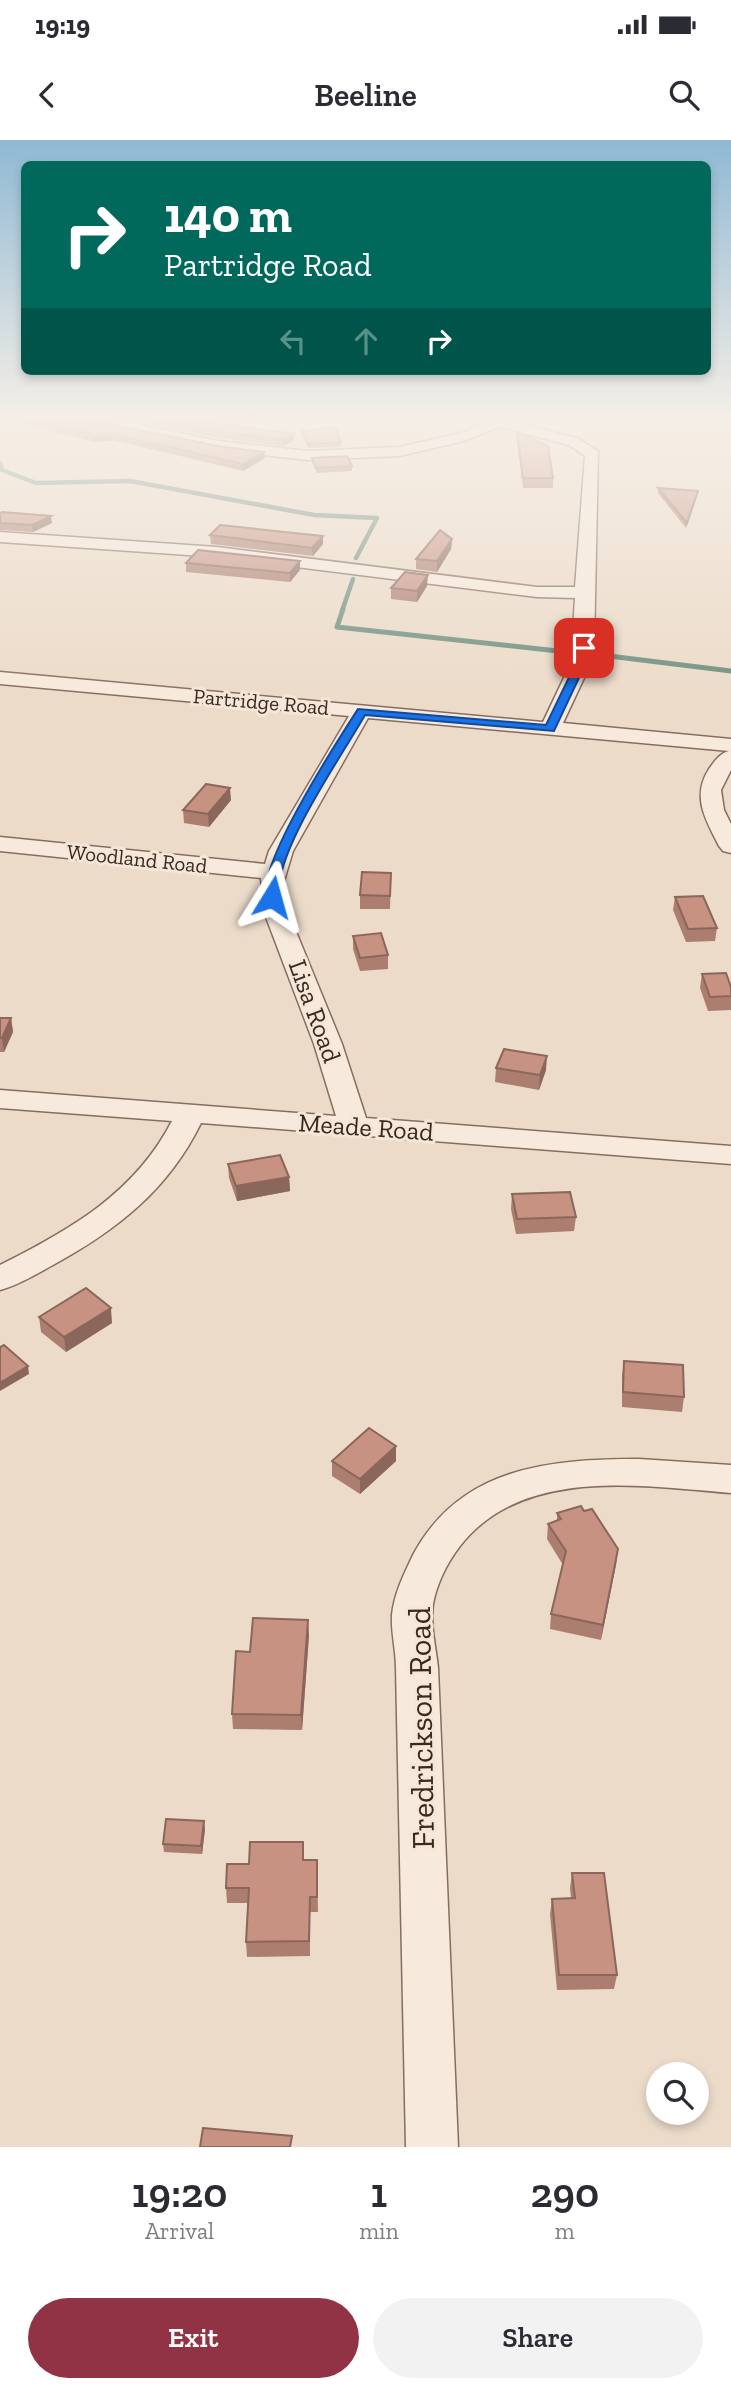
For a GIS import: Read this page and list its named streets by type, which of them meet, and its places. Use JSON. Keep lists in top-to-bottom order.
{
  "streets": {
    "street": [
      "Partridge Road",
      "Woodland Road",
      "Lisa Road",
      "Meade Road",
      "Fredrickson Road"
    ]
  },
  "crossings": [
    ["Partridge Road", "Lisa Road"],
    ["Woodland Road", "Lisa Road"],
    ["Lisa Road", "Meade Road"]
  ],
  "page": {
    "status": "19:19",
    "header": "Beeline",
    "turn": ["140 m", "Partridge Road"],
    "eta": [
      "19:20",
      "Arrival",
      "1",
      "min",
      "290",
      "m"
    ],
    "buttons": ["Exit", "Share"]
  }
}
